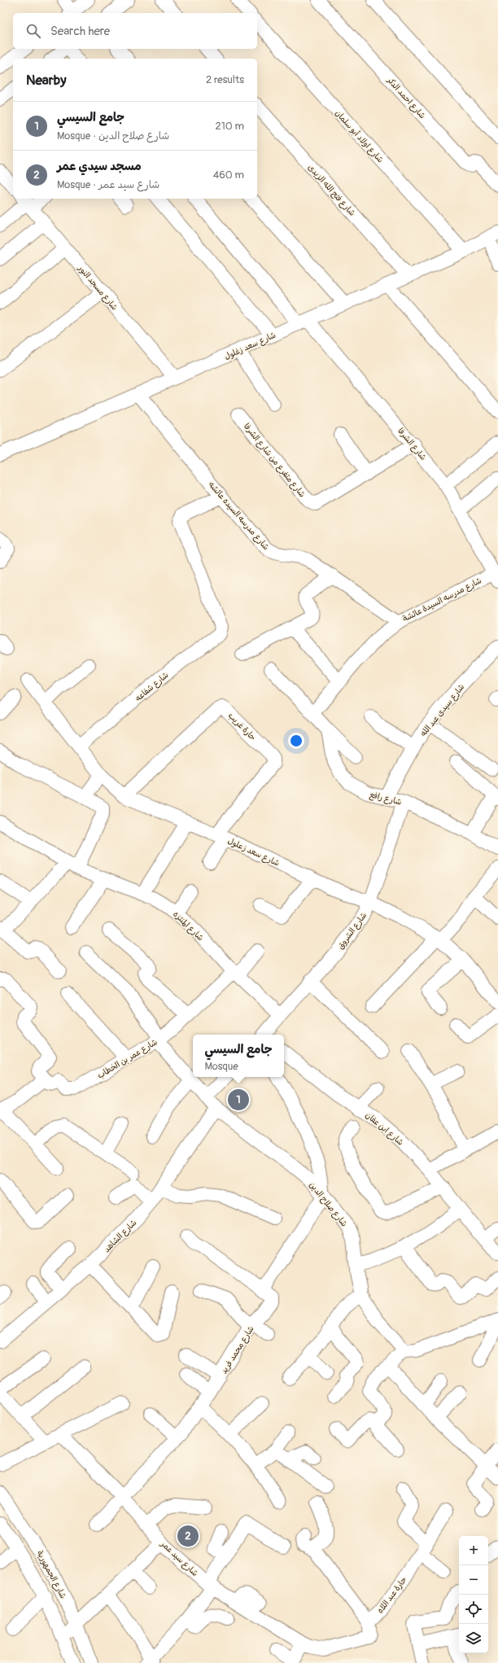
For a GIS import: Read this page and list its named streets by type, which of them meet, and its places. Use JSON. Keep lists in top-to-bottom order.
{
  "streets": {
    "street": [
      "شارع احمد الدكر",
      "شارع اولاد أبو سلمان",
      "شارع فتح الله الزيدى",
      "شارع مسجد النور",
      "شارع سعد زغلول",
      "شارع الشرفا",
      "شارع متفرع من شارع الشرفا",
      "شارع مدرسه السيده عائشه",
      "شارع مدرسه السيدة عائشة",
      "شارع شفاعه",
      "شارع سيدى عبد الله",
      "حارة غريب",
      "شارع رافع",
      "شارع سعد زعلول",
      "شارع المنتزه",
      "شارع الشروق",
      "شارع عمر بن الخطاب",
      "شارع ابن عفان",
      "شارع صلاح الدين",
      "شارع الشاهد",
      "شارع محمد فريد",
      "شارع سيد عمر",
      "شارع الجمهورية",
      "حارة عبد اللاه"
    ]
  },
  "crossings": [
    ["شارع اولاد أبو سلمان", "شارع سعد زغلول"],
    ["شارع فتح الله الزيدى", "شارع سعد زغلول"],
    ["شارع مسجد النور", "شارع سعد زغلول"],
    ["شارع سعد زغلول", "شارع الشرفا"],
    ["شارع سعد زغلول", "شارع مدرسه السيده عائشه"],
    ["شارع الشرفا", "شارع متفرع من شارع الشرفا"],
    ["شارع الشرفا", "شارع مدرسه السيدة عائشة"],
    ["شارع مدرسه السيده عائشه", "شارع مدرسه السيدة عائشة"],
    ["شارع مدرسه السيده عائشه", "شارع شفاعه"],
    ["شارع مدرسه السيدة عائشة", "شارع رافع"],
    ["شارع شفاعه", "شارع سعد زعلول"],
    ["شارع سيدى عبد الله", "شارع رافع"],
    ["حارة غريب", "شارع سعد زعلول"],
    ["شارع رافع", "شارع الشروق"],
    ["شارع سعد زعلول", "شارع الشروق"],
    ["شارع المنتزه", "شارع الشروق"],
    ["شارع المنتزه", "شارع عمر بن الخطاب"],
    ["شارع عمر بن الخطاب", "شارع صلاح الدين"],
    ["شارع صلاح الدين", "شارع الشاهد"],
    ["شارع محمد فريد", "شارع سيد عمر"]
  ],
  "page": {
    "search": "Search here",
    "heading": ["Nearby", "2 results"],
    "list": [
      {
        "mark": "1",
        "name": "جامع السيسي",
        "note": "Mosque · شارع صلاح الدين",
        "value": "210 m"
      },
      {
        "mark": "2",
        "name": "مسجد سيدي عمر",
        "note": "Mosque · شارع سيد عمر",
        "value": "460 m"
      }
    ],
    "popup": ["جامع السيسي", "Mosque"],
    "pins": ["1", "2"],
    "map_buttons": ["+", "−"]
  }
}
